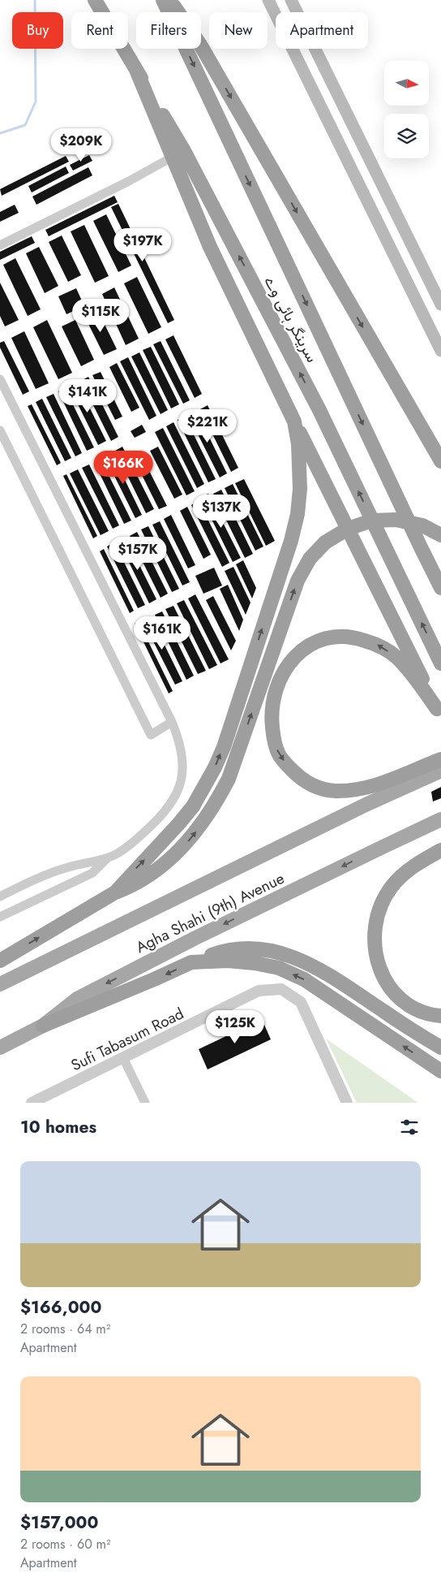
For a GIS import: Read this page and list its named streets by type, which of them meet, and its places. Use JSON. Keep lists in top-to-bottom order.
{
  "streets": {
    "highway": ["سرینگر ہائی وے"],
    "main road": ["Agha Shahi (9th) Avenue"],
    "street": ["Sufi Tabasum Road"]
  },
  "north": "right",
  "page": {
    "chip": [
      "Buy",
      "Rent",
      "Filters",
      "New",
      "Apartment"
    ],
    "price": [
      "$209K",
      "$197K",
      "$115K",
      "$141K",
      "$221K",
      "$166K",
      "$137K",
      "$157K",
      "$161K",
      "$125K"
    ],
    "heading": "10 homes",
    "list": [
      {
        "name": "$166,000",
        "note": "2 rooms · 64 m² · Apartment"
      },
      {
        "name": "$157,000",
        "note": "2 rooms · 60 m² · Apartment"
      }
    ]
  }
}
